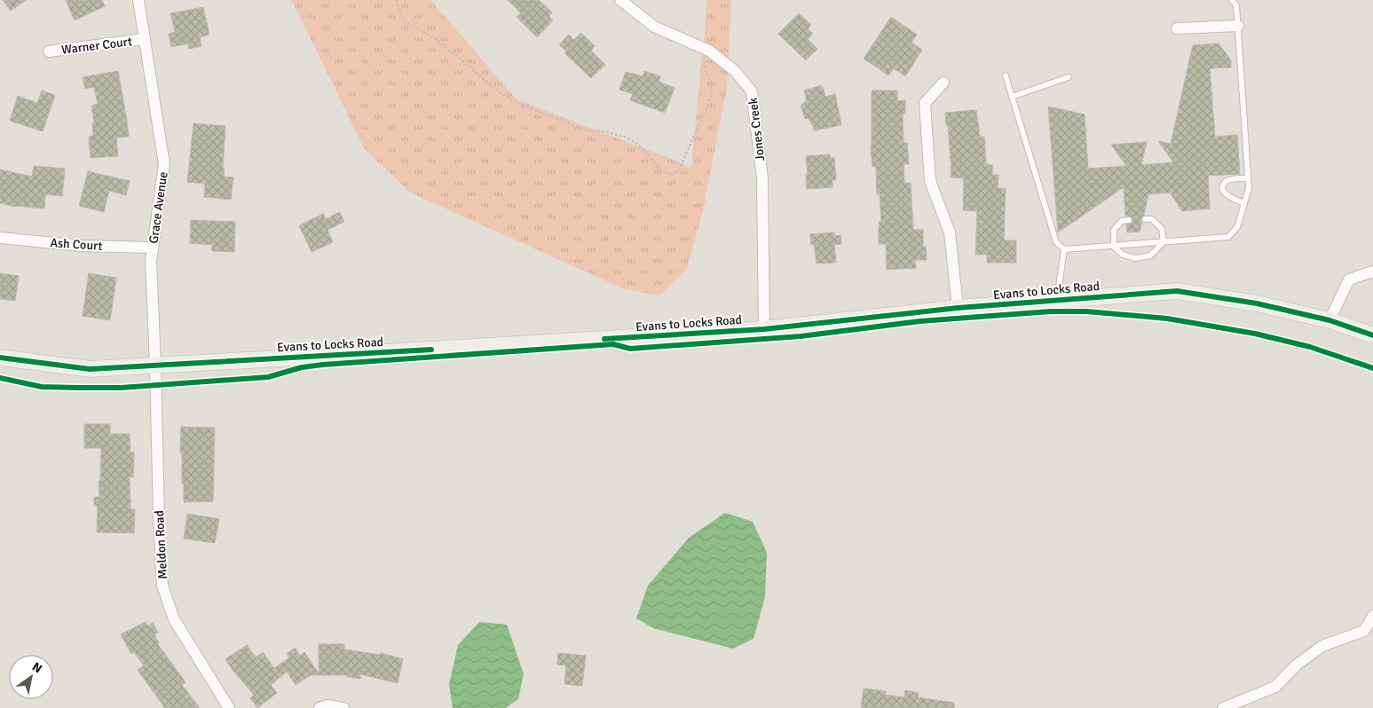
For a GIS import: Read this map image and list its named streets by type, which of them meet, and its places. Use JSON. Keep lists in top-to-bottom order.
{
  "streets": {
    "street": [
      "Warner Court",
      "Jones Creek",
      "Grace Avenue",
      "Ash Court",
      "Evans to Locks Road",
      "Meldon Road"
    ]
  },
  "crossings": [
    ["Warner Court", "Grace Avenue"],
    ["Jones Creek", "Evans to Locks Road"],
    ["Grace Avenue", "Ash Court"],
    ["Grace Avenue", "Evans to Locks Road"],
    ["Grace Avenue", "Meldon Road"],
    ["Evans to Locks Road", "Meldon Road"]
  ],
  "north": "top right"
}
